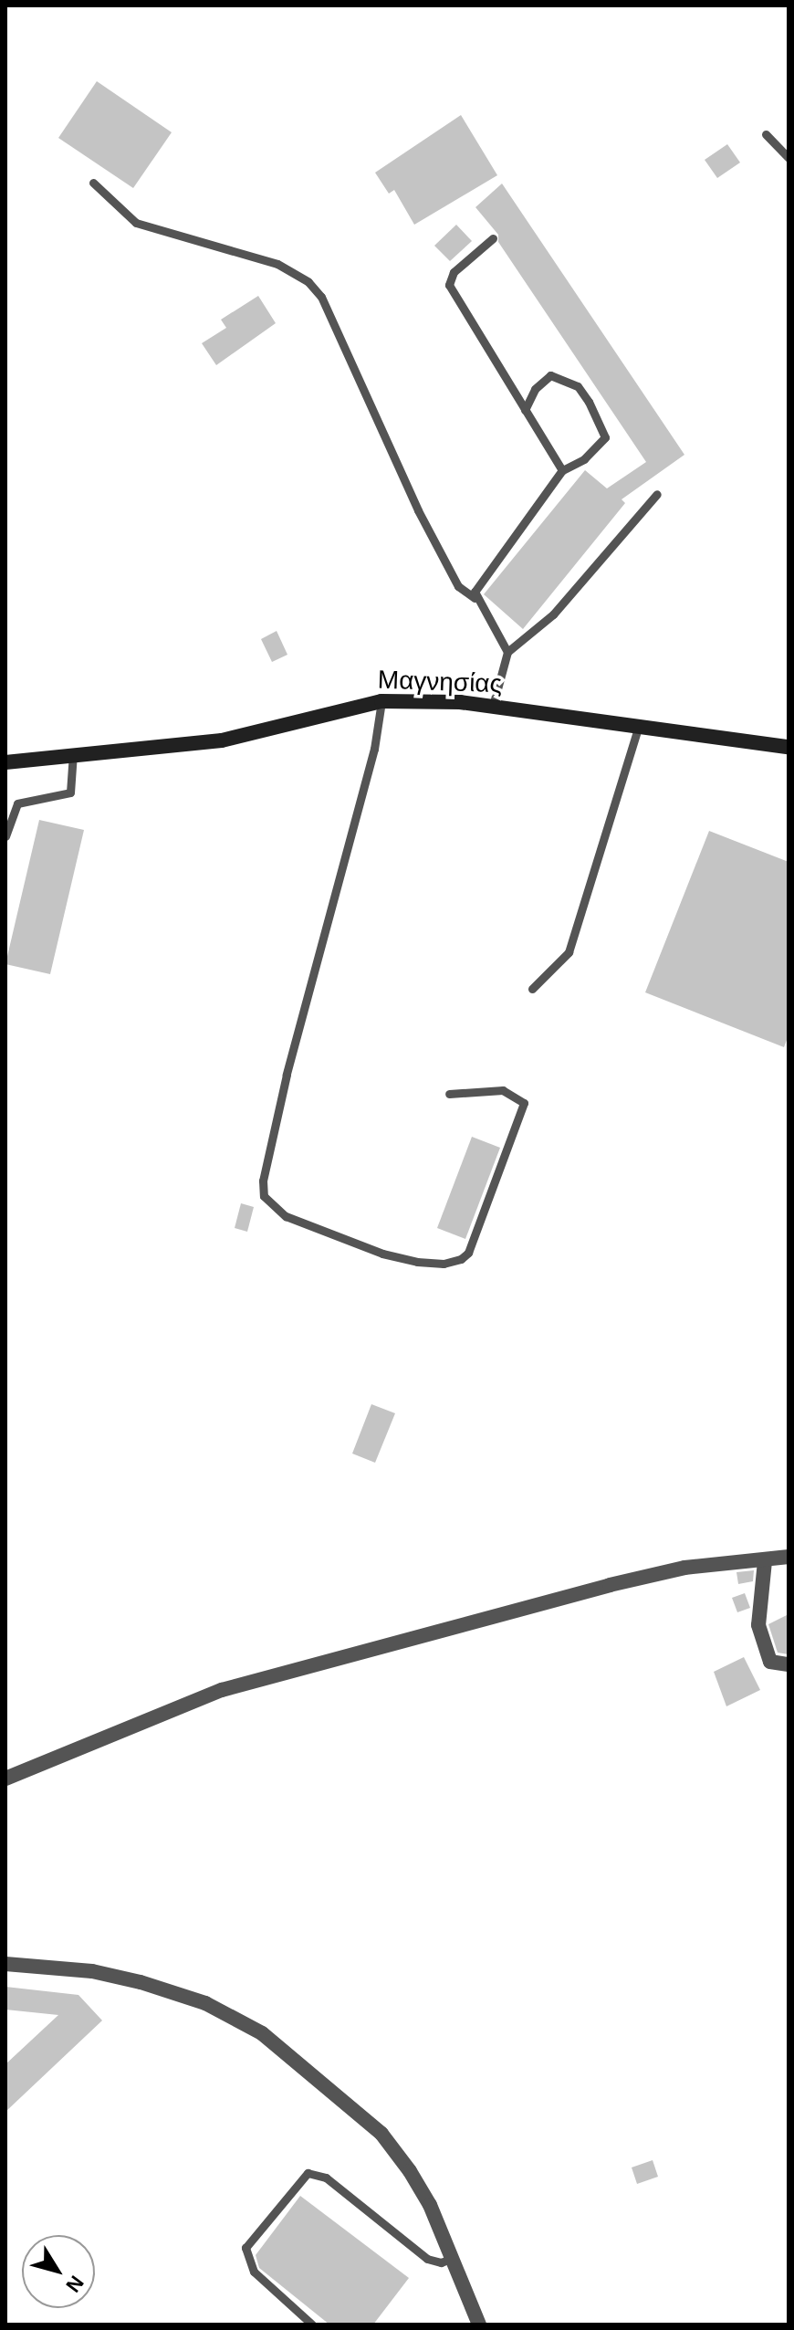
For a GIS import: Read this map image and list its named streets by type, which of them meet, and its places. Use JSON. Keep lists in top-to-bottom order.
{
  "streets": {
    "street": ["Μαγνησίας"]
  },
  "north": "bottom right"
}
